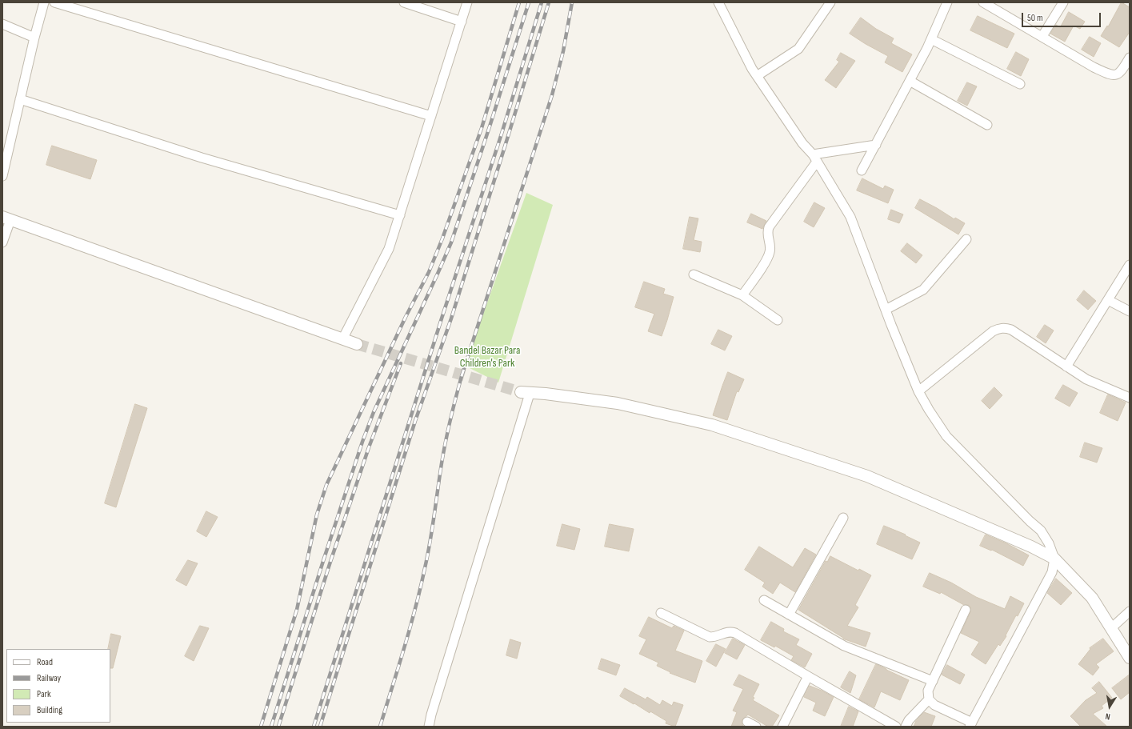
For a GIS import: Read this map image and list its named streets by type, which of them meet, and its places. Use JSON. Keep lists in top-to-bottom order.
{
  "parks": ["Bandel Bazar Para Children's Park"],
  "legend": [
    "Road",
    "Railway",
    "Park",
    "Building"
  ],
  "scale_bar": "50 m",
  "north": "bottom"
}
